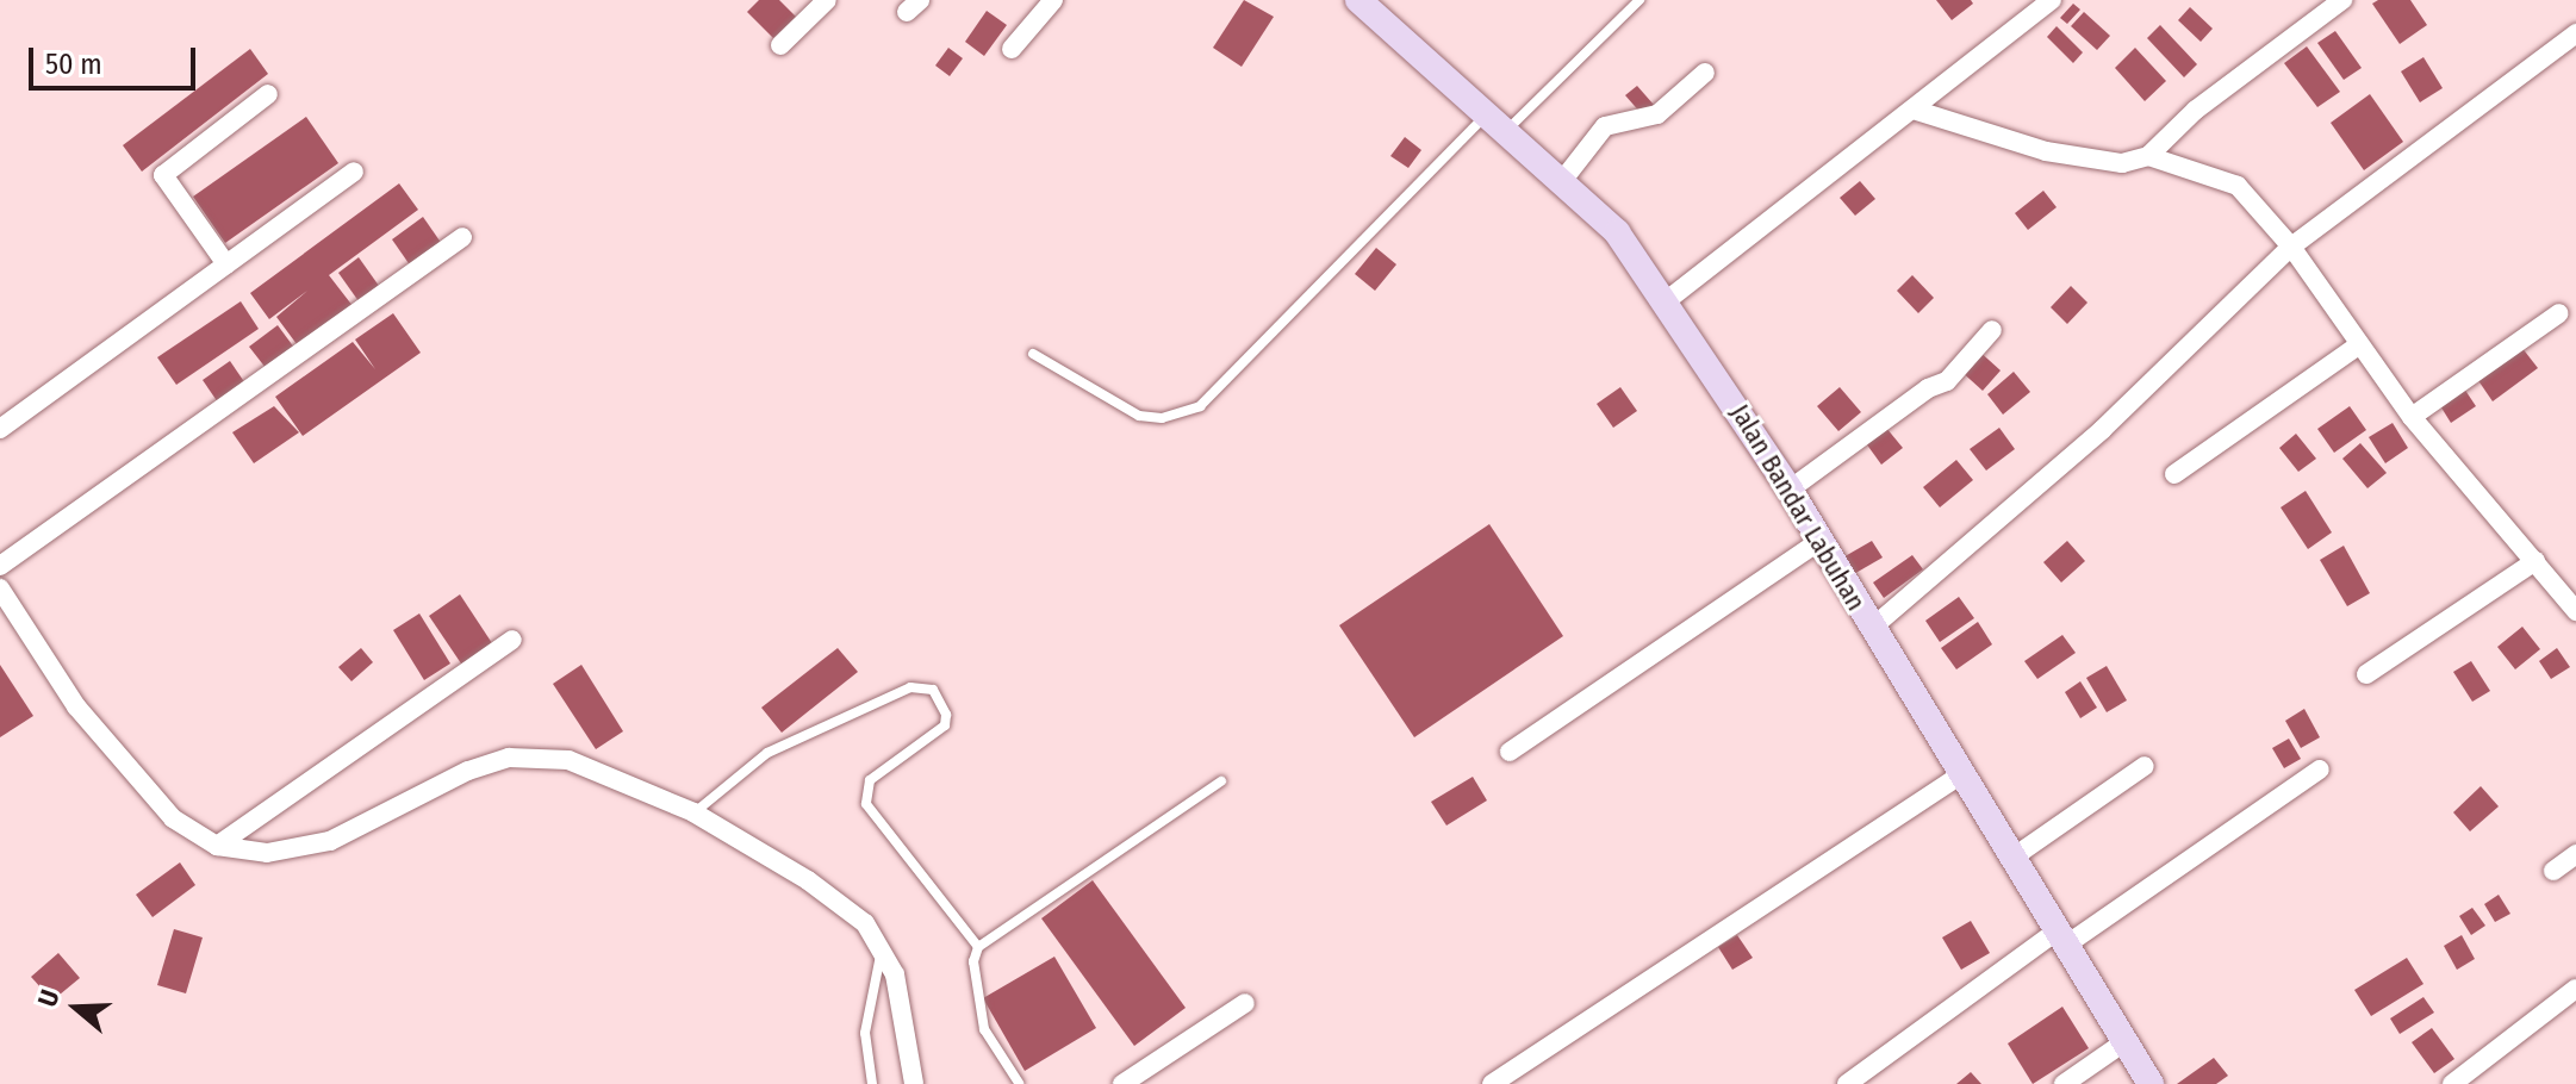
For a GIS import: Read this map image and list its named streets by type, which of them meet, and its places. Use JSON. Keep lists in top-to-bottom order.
{
  "streets": {
    "main road": ["Jalan Bandar Labuhan"]
  },
  "scale_bar": "50 m",
  "north": "left"
}
